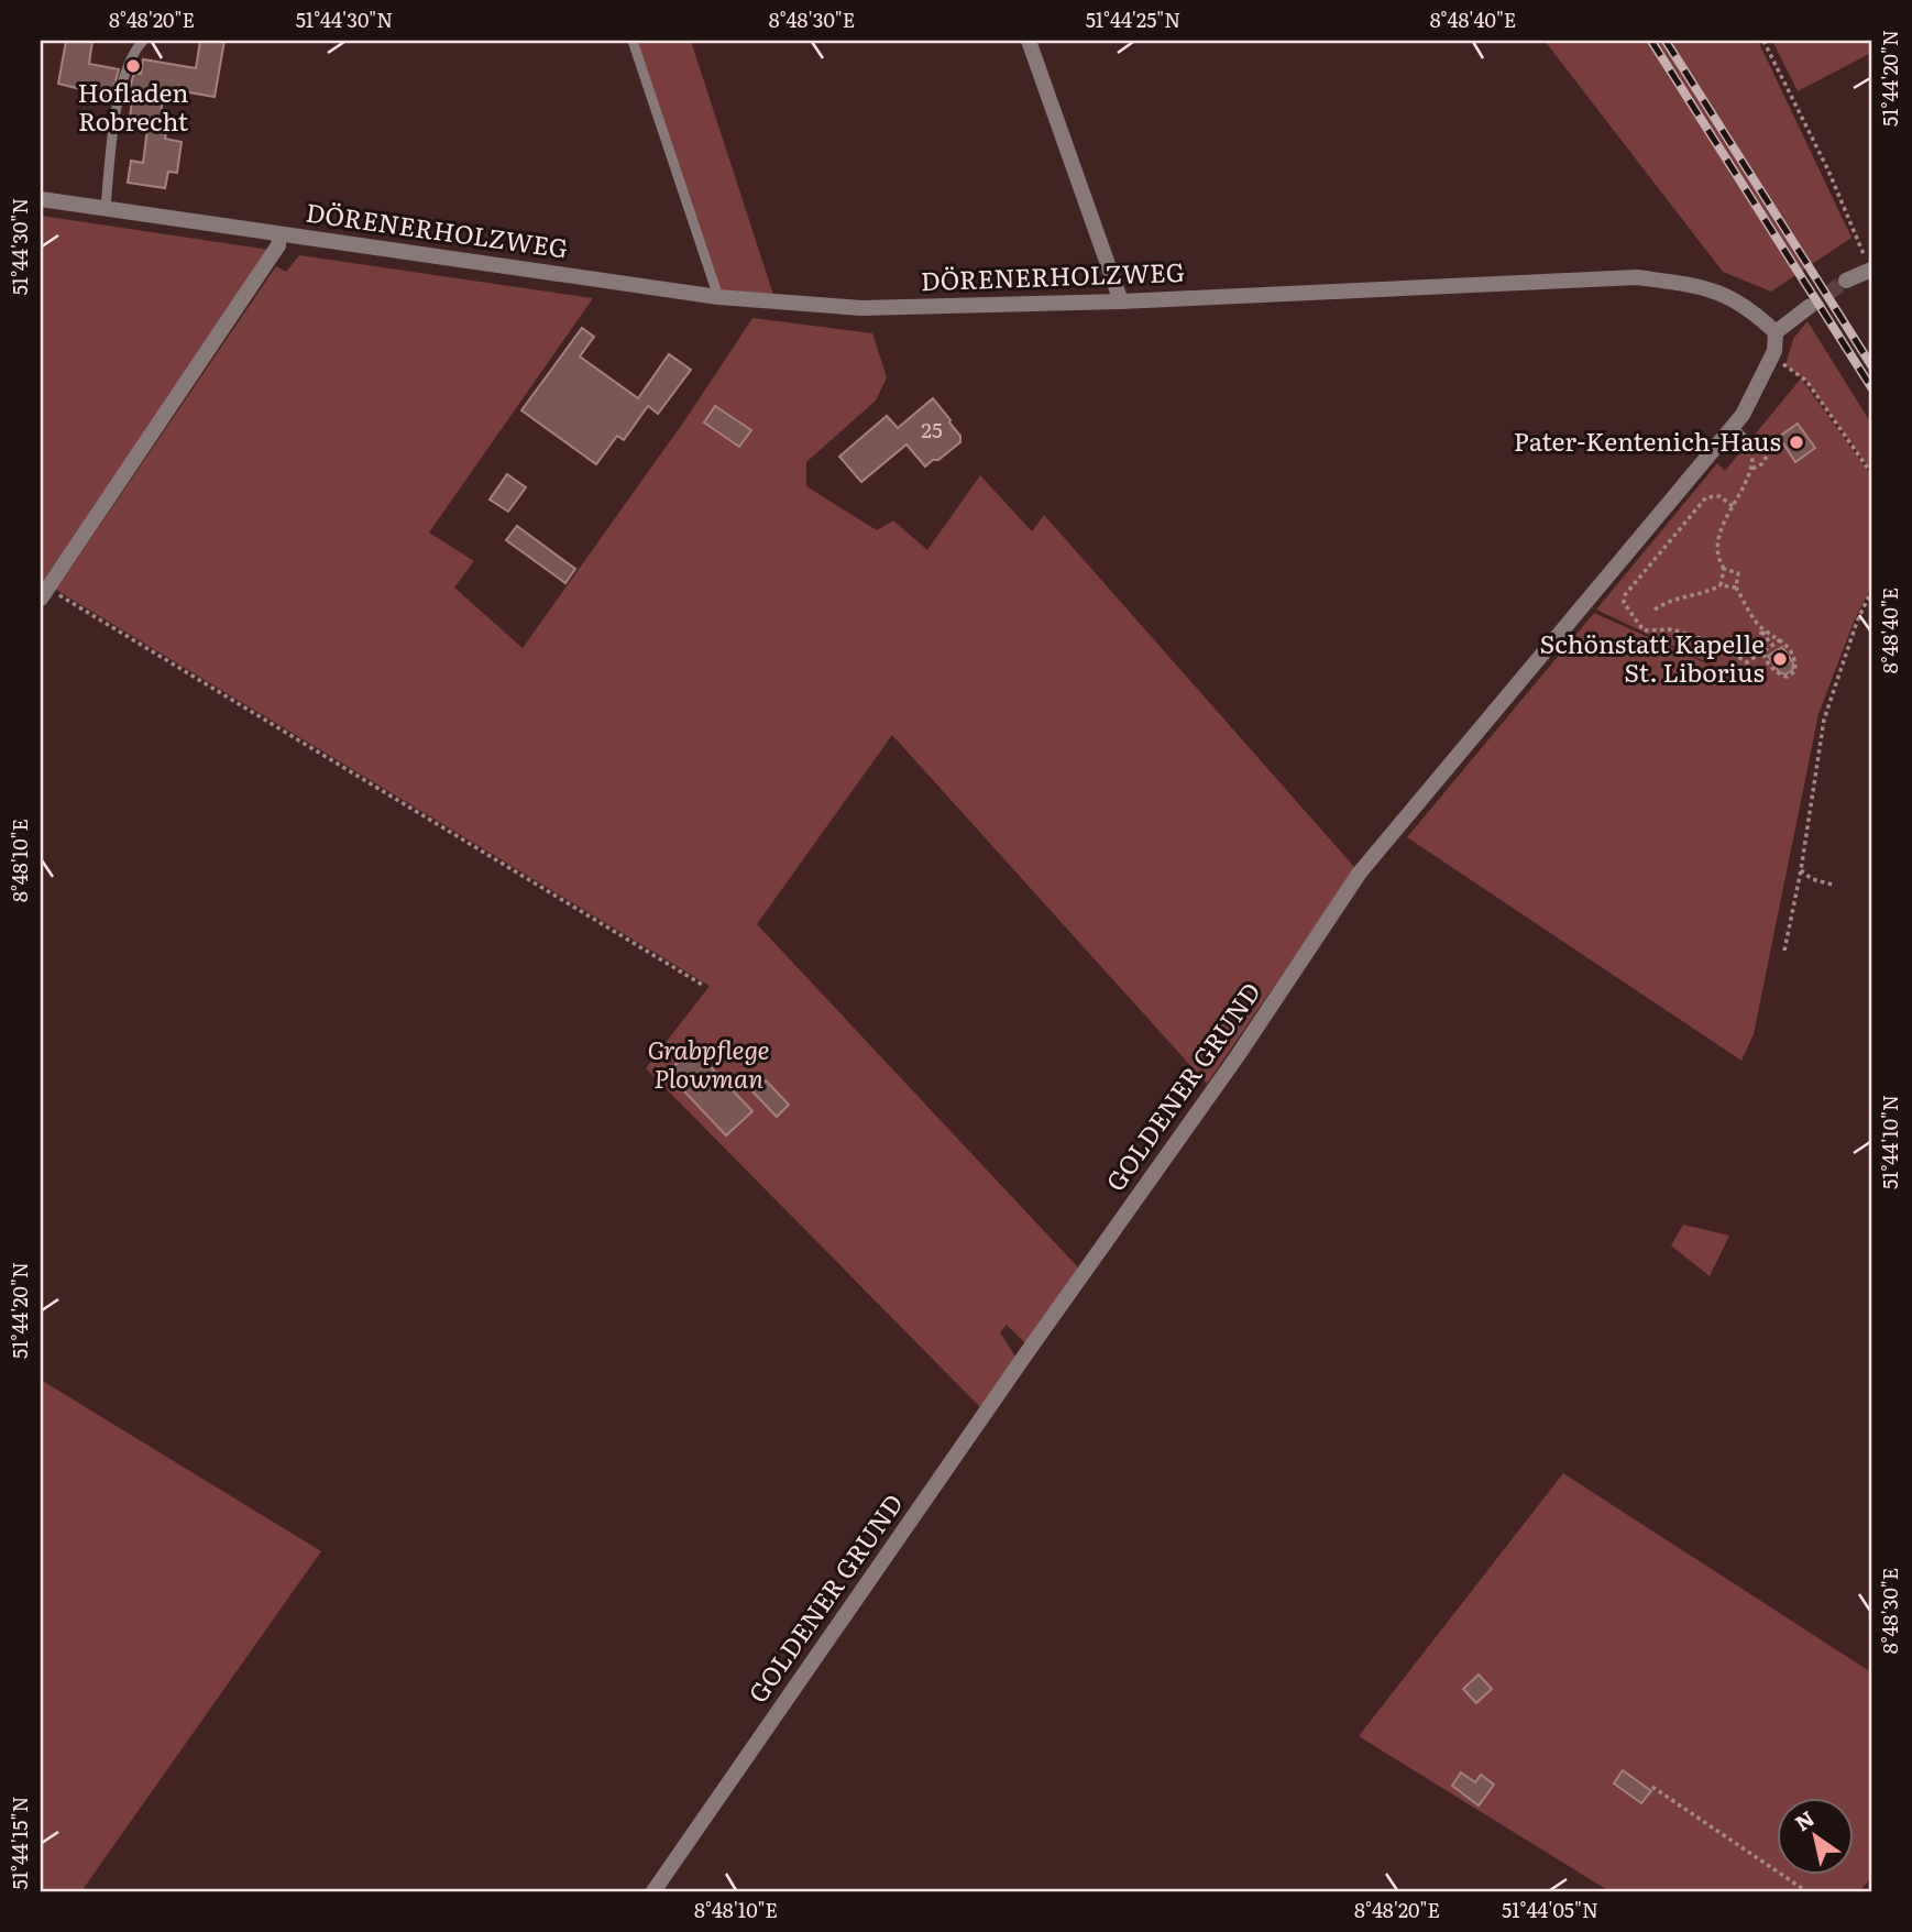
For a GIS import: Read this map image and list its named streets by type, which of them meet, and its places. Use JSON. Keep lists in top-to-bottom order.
{
  "streets": {
    "street": ["DÖRENERHOLZWEG", "GOLDENER GRUND"]
  },
  "crossings": [
    ["DÖRENERHOLZWEG", "GOLDENER GRUND"]
  ],
  "parks": ["Grabpflege Plowman"],
  "places": ["Hofladen Robrecht", "Pater-Kentenich-Haus", "Schönstatt Kapelle St. Liborius"],
  "house_numbers": ["25"],
  "north": "top left",
  "coordinates": [
    "8°48'20\"E",
    "51°44'30\"N",
    "8°48'30\"E",
    "51°44'25\"N",
    "8°48'40\"E",
    "51°44'20\"N",
    "8°48'10\"E",
    "51°44'10\"N",
    "51°44'15\"N",
    "51°44'05\"N"
  ]
}
